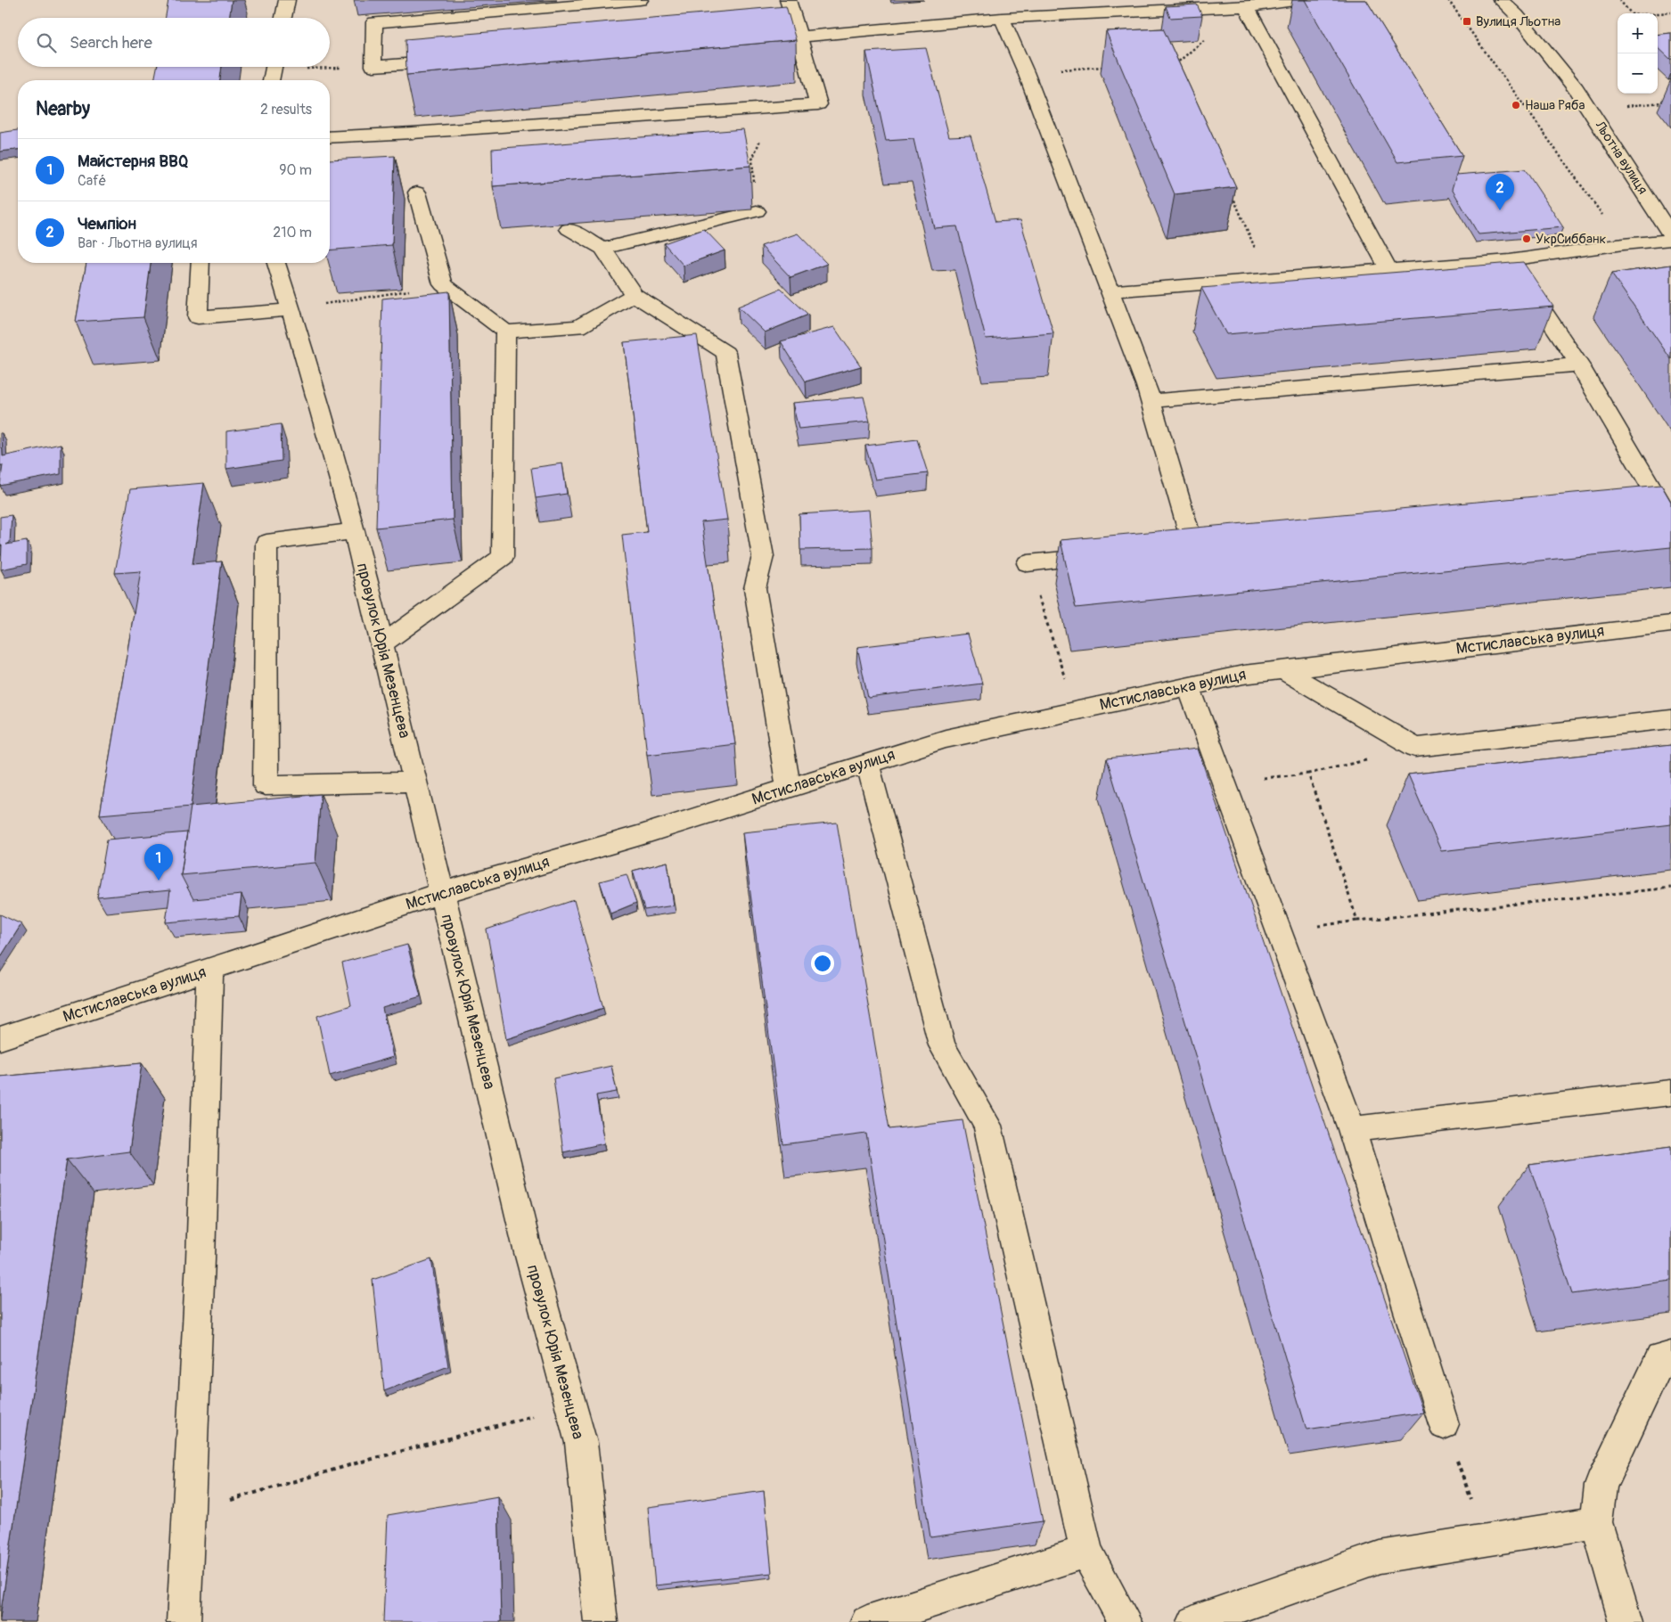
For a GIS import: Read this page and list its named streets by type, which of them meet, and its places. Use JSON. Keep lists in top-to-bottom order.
{
  "streets": {
    "street": ["Льотна вулиця", "Мстиславська вулиця", "провулок Юрія Мезенцева"]
  },
  "crossings": [
    ["Мстиславська вулиця", "провулок Юрія Мезенцева"]
  ],
  "places": {
    "transit": ["Вулиця Льотна"],
    "other": ["Наша Ряба", "УкрСиббанк"]
  },
  "page": {
    "map_buttons": ["+", "−"],
    "search": "Search here",
    "heading": ["Nearby", "2 results"],
    "list": [
      {
        "mark": "1",
        "name": "Майстерня BBQ",
        "note": "Café",
        "value": "90 m"
      },
      {
        "mark": "2",
        "name": "Чемпіон",
        "note": "Bar · Льотна вулиця",
        "value": "210 m"
      }
    ],
    "pins": ["2", "1"]
  }
}
